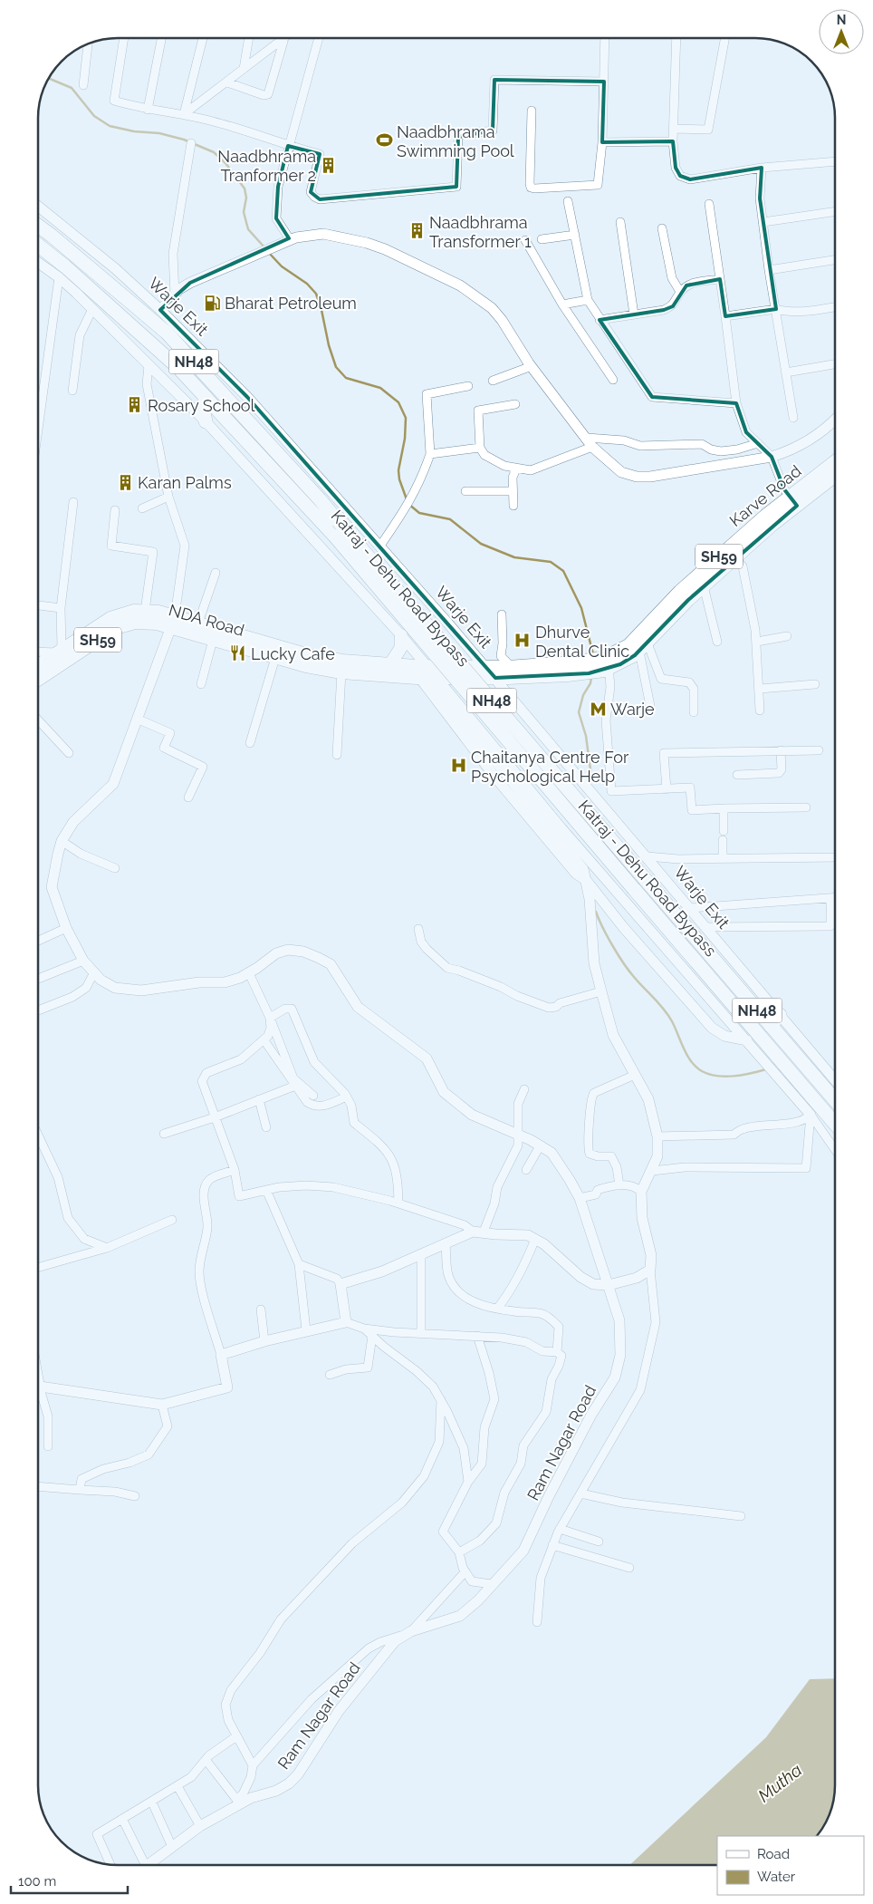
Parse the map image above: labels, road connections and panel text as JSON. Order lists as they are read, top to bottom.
{
  "streets": {
    "highway": ["NH48", "Katraj - Dehu Road Bypass"],
    "main road": ["Karve Road", "SH59", "NDA Road"],
    "street": ["Warje Exit", "Ram Nagar Road"]
  },
  "crossings": [
    ["Warje Exit", "SH59"],
    ["Warje Exit", "NDA Road"],
    ["Karve Road", "SH59"],
    ["SH59", "NDA Road"],
    ["SH59", "Ram Nagar Road"],
    ["NDA Road", "Ram Nagar Road"]
  ],
  "water": ["Mutha"],
  "places": {
    "sports": ["Naadbhrama Swimming Pool"],
    "building": [
      "Naadbhrama Tranformer 2",
      "Naadbhrama Transformer 1",
      "Rosary School",
      "Karan Palms"
    ],
    "fuel station": ["Bharat Petroleum"],
    "hospital": ["Dhurve Dental Clinic", "Chaitanya Centre For Psychological Help"],
    "restaurant": ["Lucky Cafe"],
    "metro station": ["Warje"]
  },
  "legend": ["Road", "Water"],
  "scale_bar": "100 m",
  "north": "top"
}
